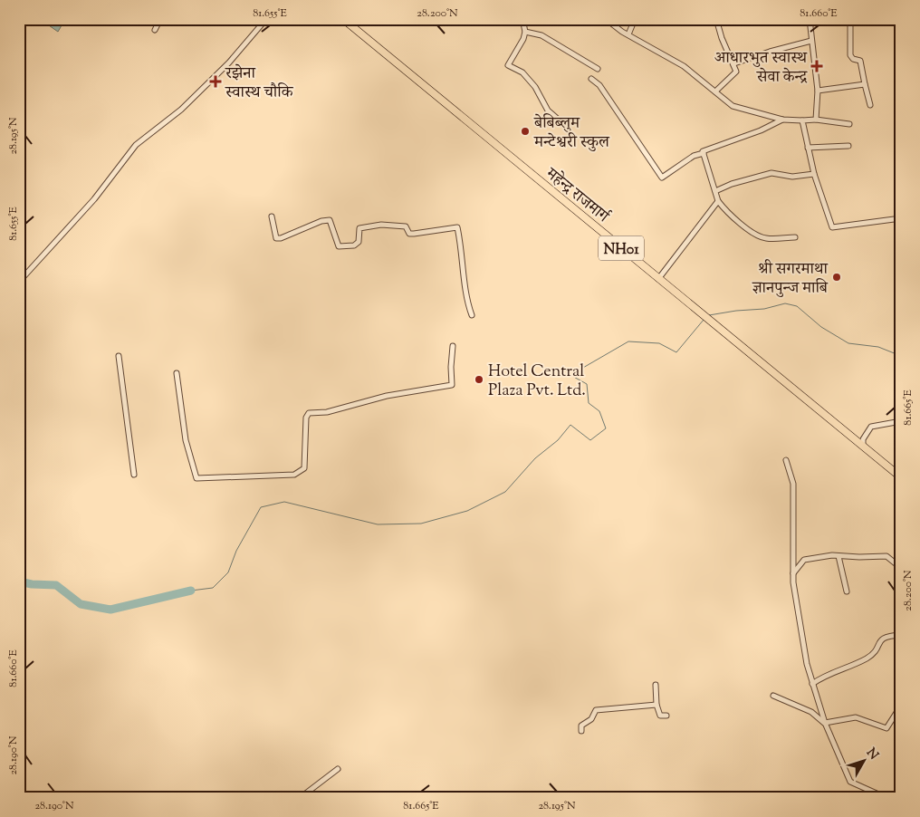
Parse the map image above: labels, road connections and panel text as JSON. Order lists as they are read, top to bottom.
{
  "streets": {
    "highway": ["महेन्द्र राजमार्ग", "NH01"]
  },
  "places": {
    "health": ["आधारभुत स्वास्थ सेवा केन्द्र", "रझेना स्वास्थ चौकि"],
    "other": ["बेबिब्लुम मन्टेश्वरी स्कुल", "श्री सगरमाथा ज्ञानपुन्ज माबि", "Hotel Central Plaza Pvt. Ltd."]
  },
  "north": "top right",
  "coordinates": [
    "81.655°E",
    "28.200°N",
    "81.660°E",
    "28.195°N",
    "81.665°E",
    "28.190°N"
  ]
}
